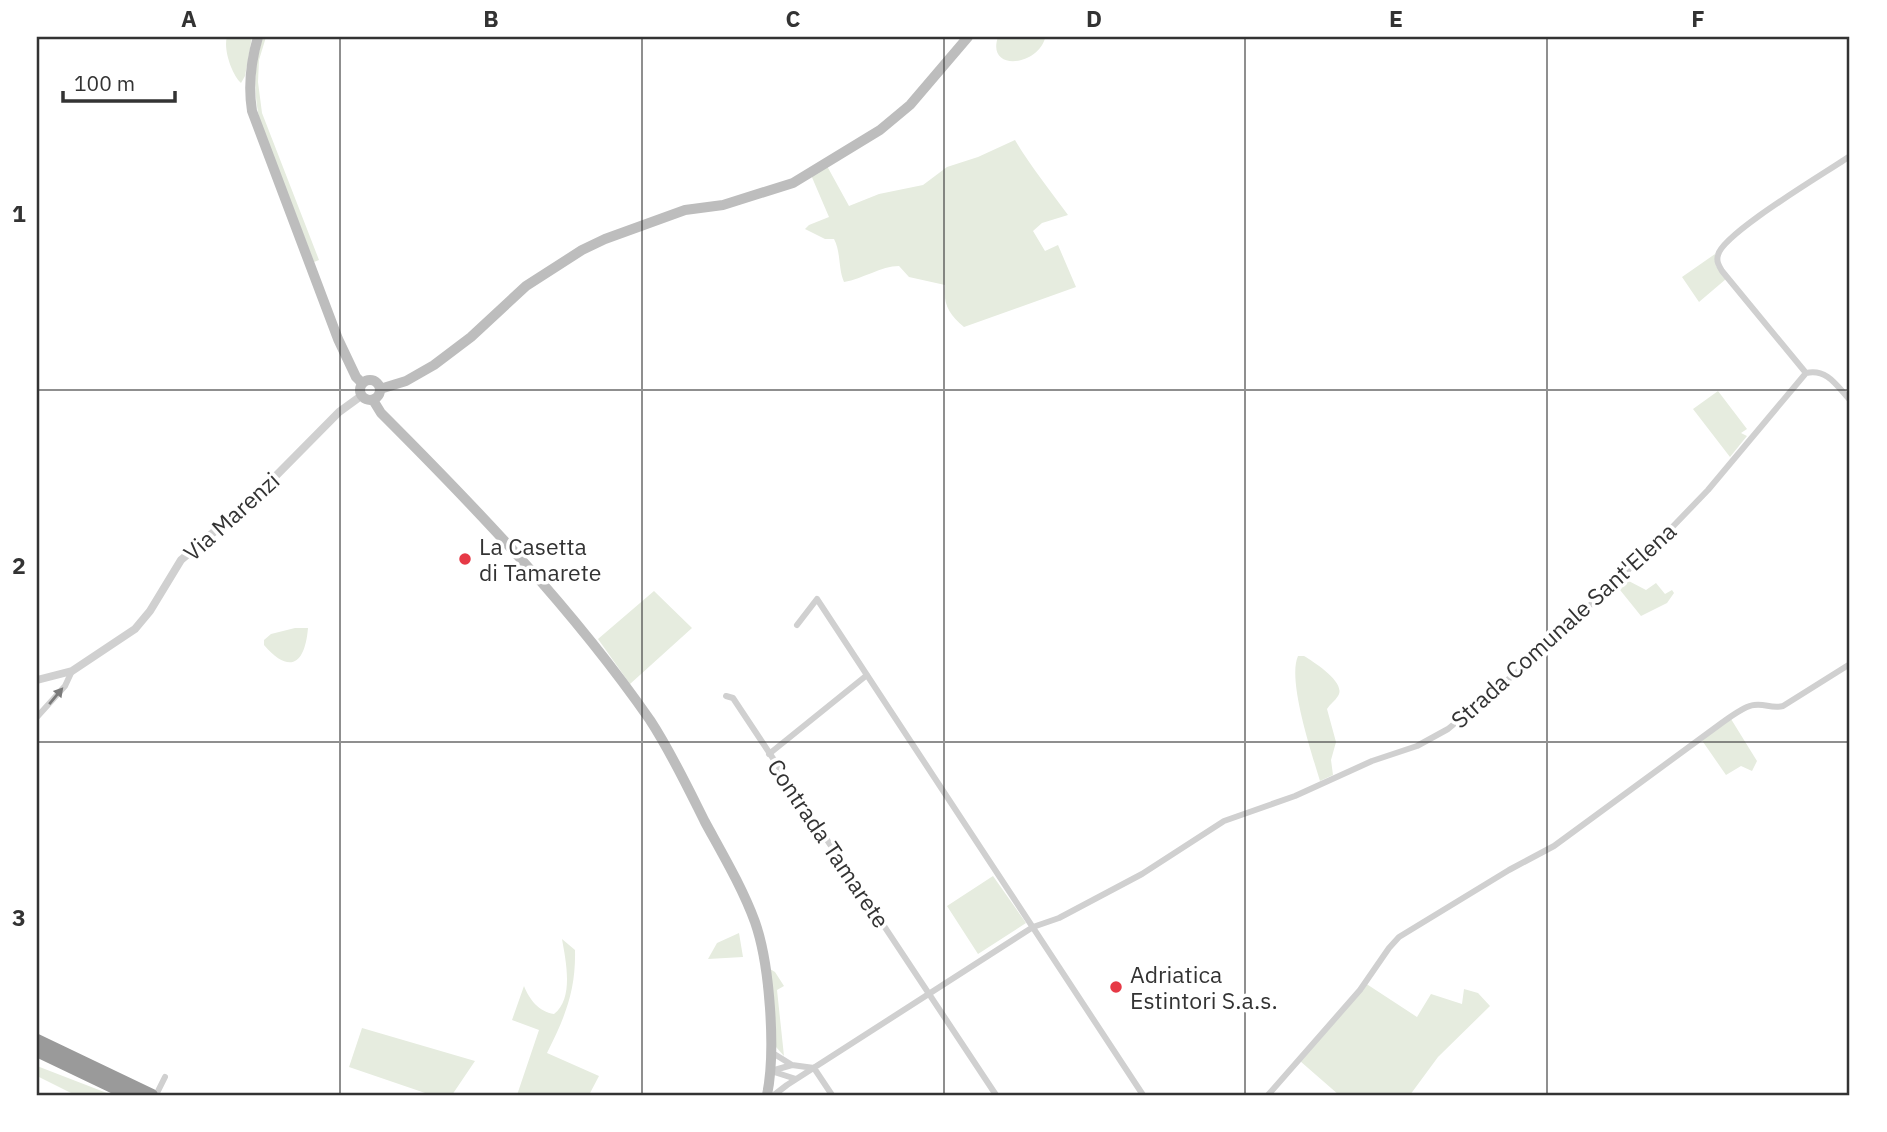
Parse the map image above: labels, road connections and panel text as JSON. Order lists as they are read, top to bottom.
{
  "streets": {
    "street": ["Via Marenzi", "Strada Comunale Sant'Elena", "Contrada Tamarete"]
  },
  "crossings": [
    ["Strada Comunale Sant'Elena", "Contrada Tamarete"]
  ],
  "places": ["La Casetta di Tamarete", "Adriatica Estintori S.a.s."],
  "scale_bar": "100 m",
  "grid": {
    "columns": [
      "A",
      "B",
      "C",
      "D",
      "E",
      "F"
    ],
    "rows": ["1", "2", "3"]
  }
}
